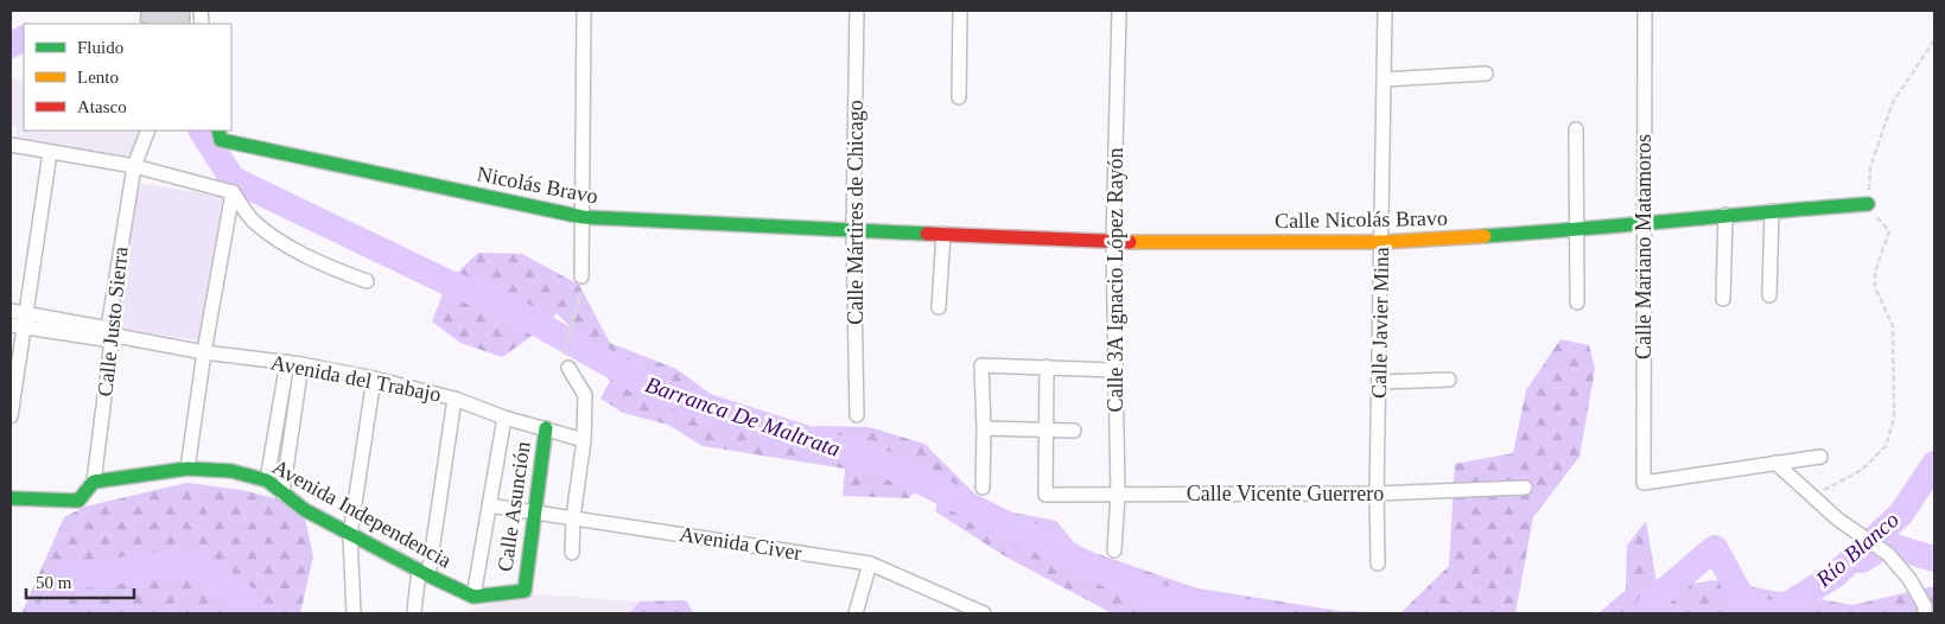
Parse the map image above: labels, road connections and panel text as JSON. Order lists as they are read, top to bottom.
{
  "streets": {
    "street": [
      "Nicolás Bravo",
      "Calle Mártires de Chicago",
      "Calle Nicolás Bravo",
      "Calle Mariano Matamoros",
      "Calle 3A Ignacio López Rayón",
      "Calle Justo Sierra",
      "Calle Javier Mina",
      "Avenida del Trabajo",
      "Calle Vicente Guerrero",
      "Calle Asunción",
      "Avenida Independencia",
      "Avenida Civer"
    ]
  },
  "crossings": [
    ["Nicolás Bravo", "Calle Mártires de Chicago"],
    ["Nicolás Bravo", "Calle Nicolás Bravo"],
    ["Calle Mártires de Chicago", "Calle Nicolás Bravo"],
    ["Calle Nicolás Bravo", "Calle Mariano Matamoros"],
    ["Calle Nicolás Bravo", "Calle 3A Ignacio López Rayón"],
    ["Calle Nicolás Bravo", "Calle Javier Mina"],
    ["Calle 3A Ignacio López Rayón", "Calle Vicente Guerrero"],
    ["Calle Justo Sierra", "Avenida del Trabajo"],
    ["Calle Justo Sierra", "Avenida Independencia"],
    ["Calle Javier Mina", "Calle Vicente Guerrero"],
    ["Avenida del Trabajo", "Calle Asunción"],
    ["Calle Asunción", "Avenida Independencia"],
    ["Calle Asunción", "Avenida Civer"]
  ],
  "water": ["Barranca De Maltrata", "Río Blanco"],
  "legend": ["Fluido", "Lento", "Atasco"],
  "scale_bar": "50 m"
}
